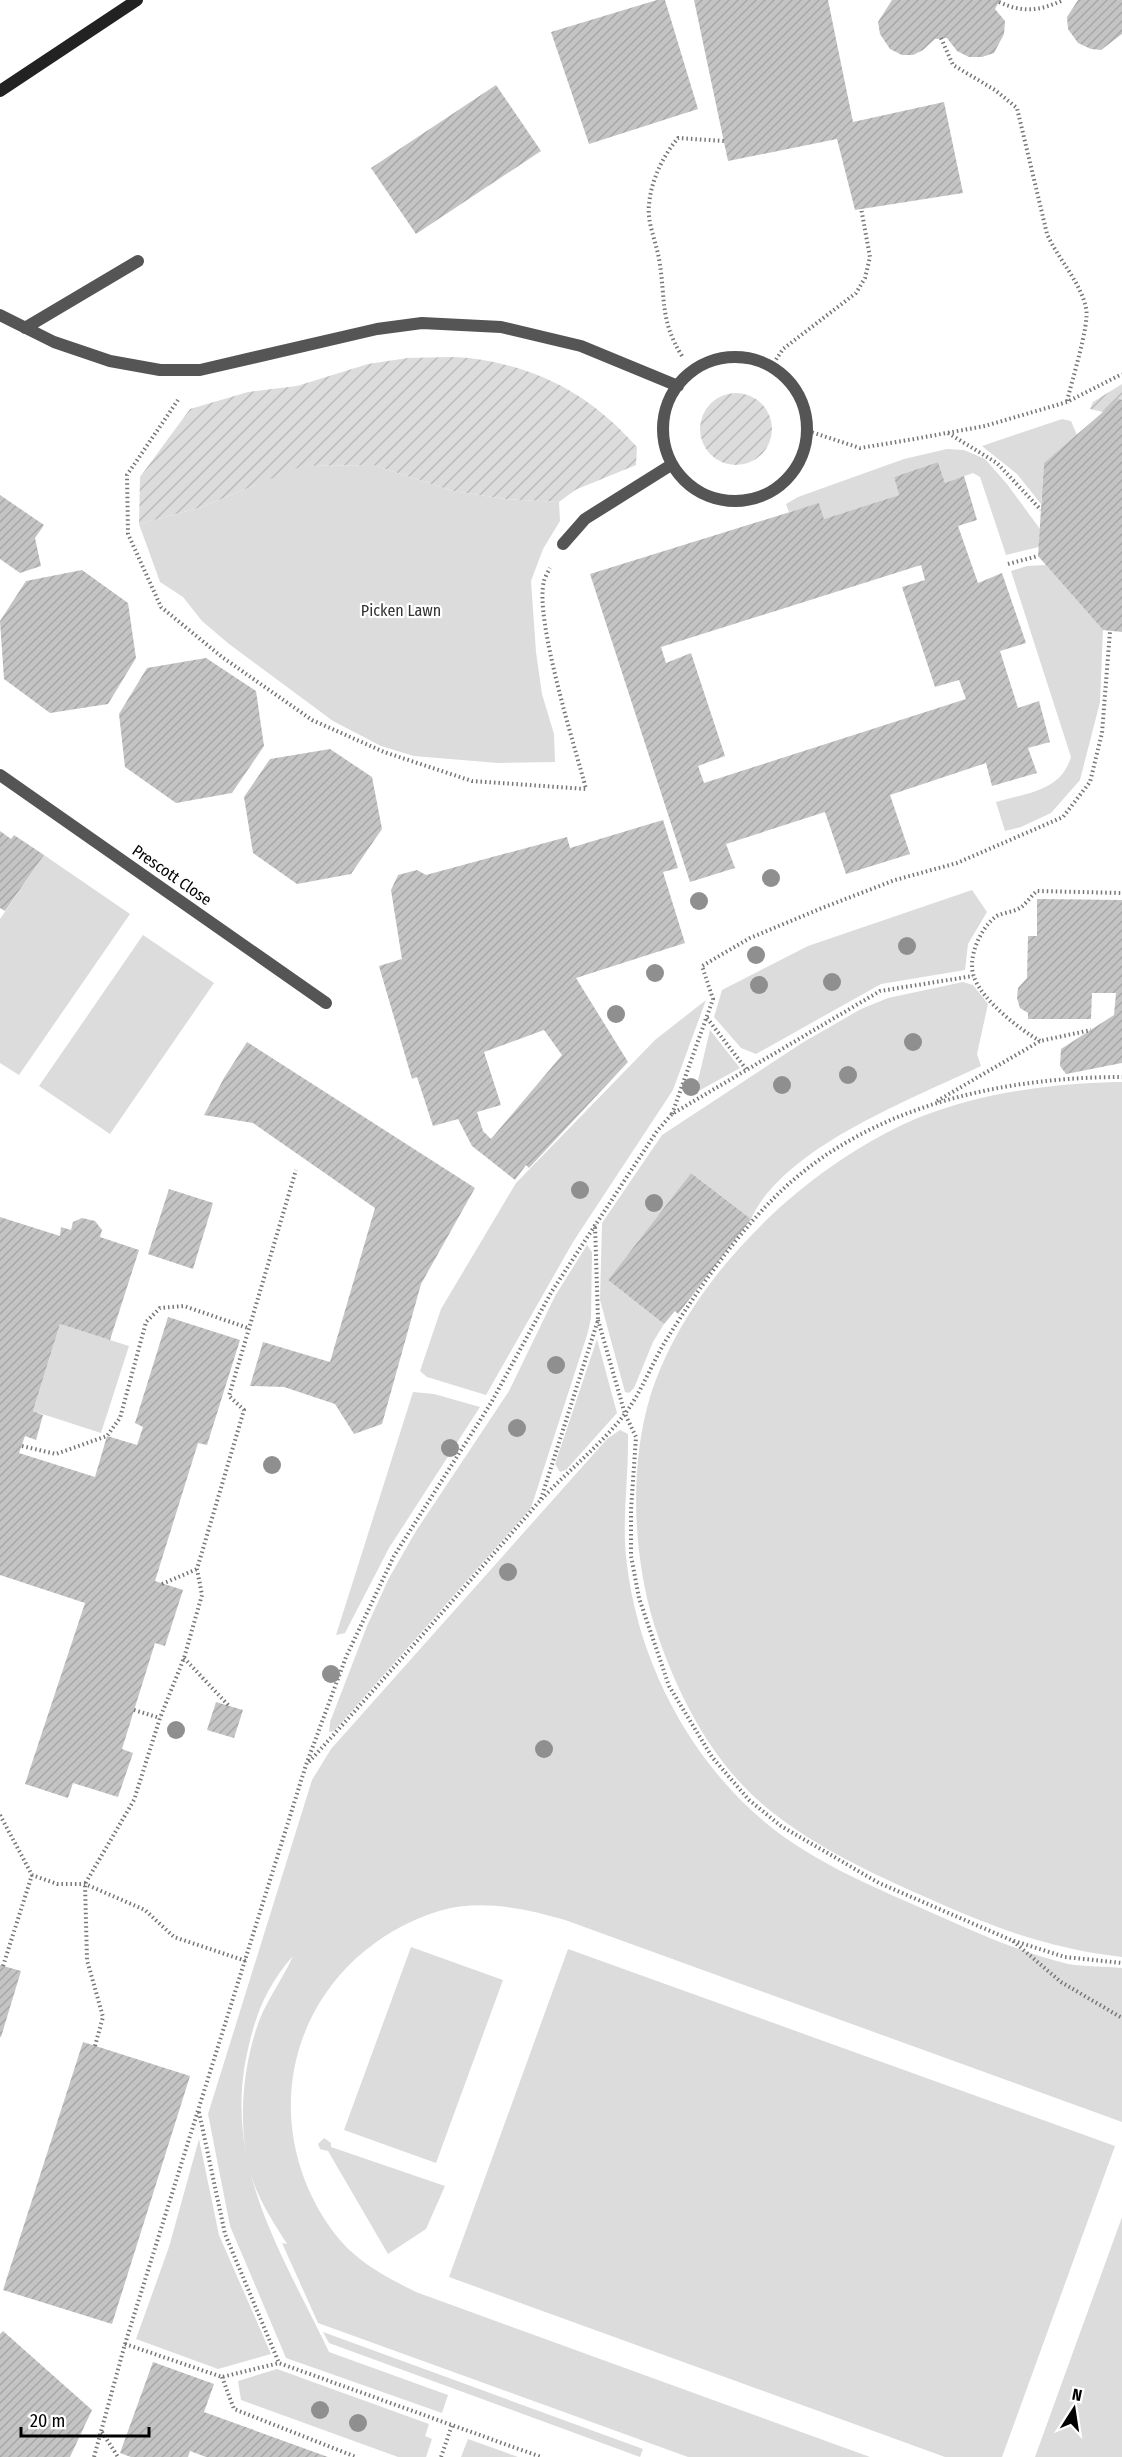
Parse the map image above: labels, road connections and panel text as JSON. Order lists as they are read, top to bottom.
{
  "streets": {
    "lane": ["Prescott Close"]
  },
  "parks": ["Picken Lawn"],
  "scale_bar": "20 m",
  "north": "top"
}
